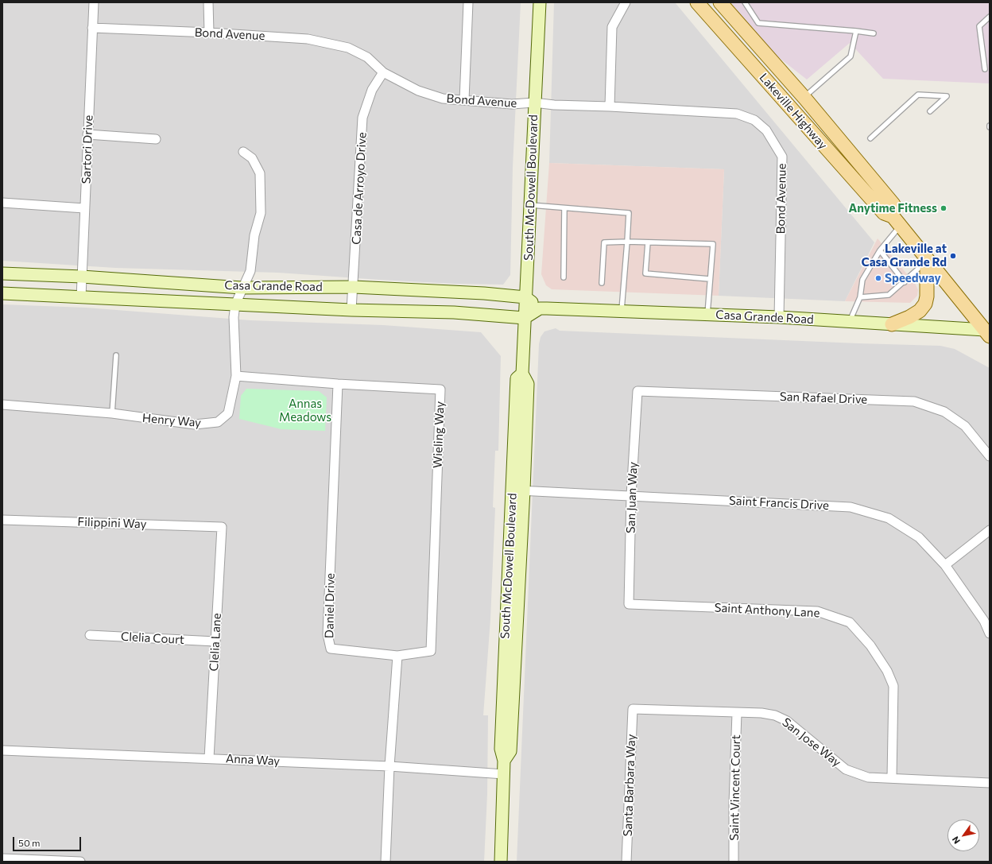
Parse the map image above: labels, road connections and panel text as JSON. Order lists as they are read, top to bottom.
{
  "streets": {
    "main road": ["Lakeville Highway", "South McDowell Boulevard", "Casa Grande Road"],
    "street": [
      "Bond Avenue",
      "Sartori Drive",
      "Casa de Arroyo Drive",
      "San Rafael Drive",
      "Henry Way",
      "Wieling Way",
      "San Juan Way",
      "Saint Francis Drive",
      "Filippini Way",
      "Daniel Drive",
      "Saint Anthony Lane",
      "Clelia Court",
      "Clelia Lane",
      "San Jose Way",
      "Anna Way",
      "Santa Barbara Way",
      "Saint Vincent Court"
    ]
  },
  "crossings": [
    ["Bond Avenue", "Sartori Drive"],
    ["Bond Avenue", "South McDowell Boulevard"],
    ["Bond Avenue", "Casa de Arroyo Drive"],
    ["Bond Avenue", "Casa Grande Road"],
    ["Lakeville Highway", "Casa Grande Road"],
    ["Sartori Drive", "Casa Grande Road"],
    ["South McDowell Boulevard", "Casa Grande Road"],
    ["South McDowell Boulevard", "Saint Francis Drive"],
    ["South McDowell Boulevard", "Anna Way"],
    ["Casa de Arroyo Drive", "Casa Grande Road"],
    ["Casa Grande Road", "Henry Way"],
    ["San Rafael Drive", "San Juan Way"],
    ["Henry Way", "Wieling Way"],
    ["Wieling Way", "Daniel Drive"],
    ["San Juan Way", "Saint Francis Drive"],
    ["San Juan Way", "Saint Anthony Lane"],
    ["Filippini Way", "Clelia Lane"],
    ["Saint Anthony Lane", "San Jose Way"],
    ["Clelia Court", "Clelia Lane"],
    ["Clelia Lane", "Anna Way"],
    ["San Jose Way", "Santa Barbara Way"],
    ["San Jose Way", "Saint Vincent Court"]
  ],
  "parks": ["Annas Meadows"],
  "places": ["Anytime Fitness", "Lakeville at Casa Grande Rd", "Speedway"],
  "scale_bar": "50 m",
  "north": "bottom left"
}
